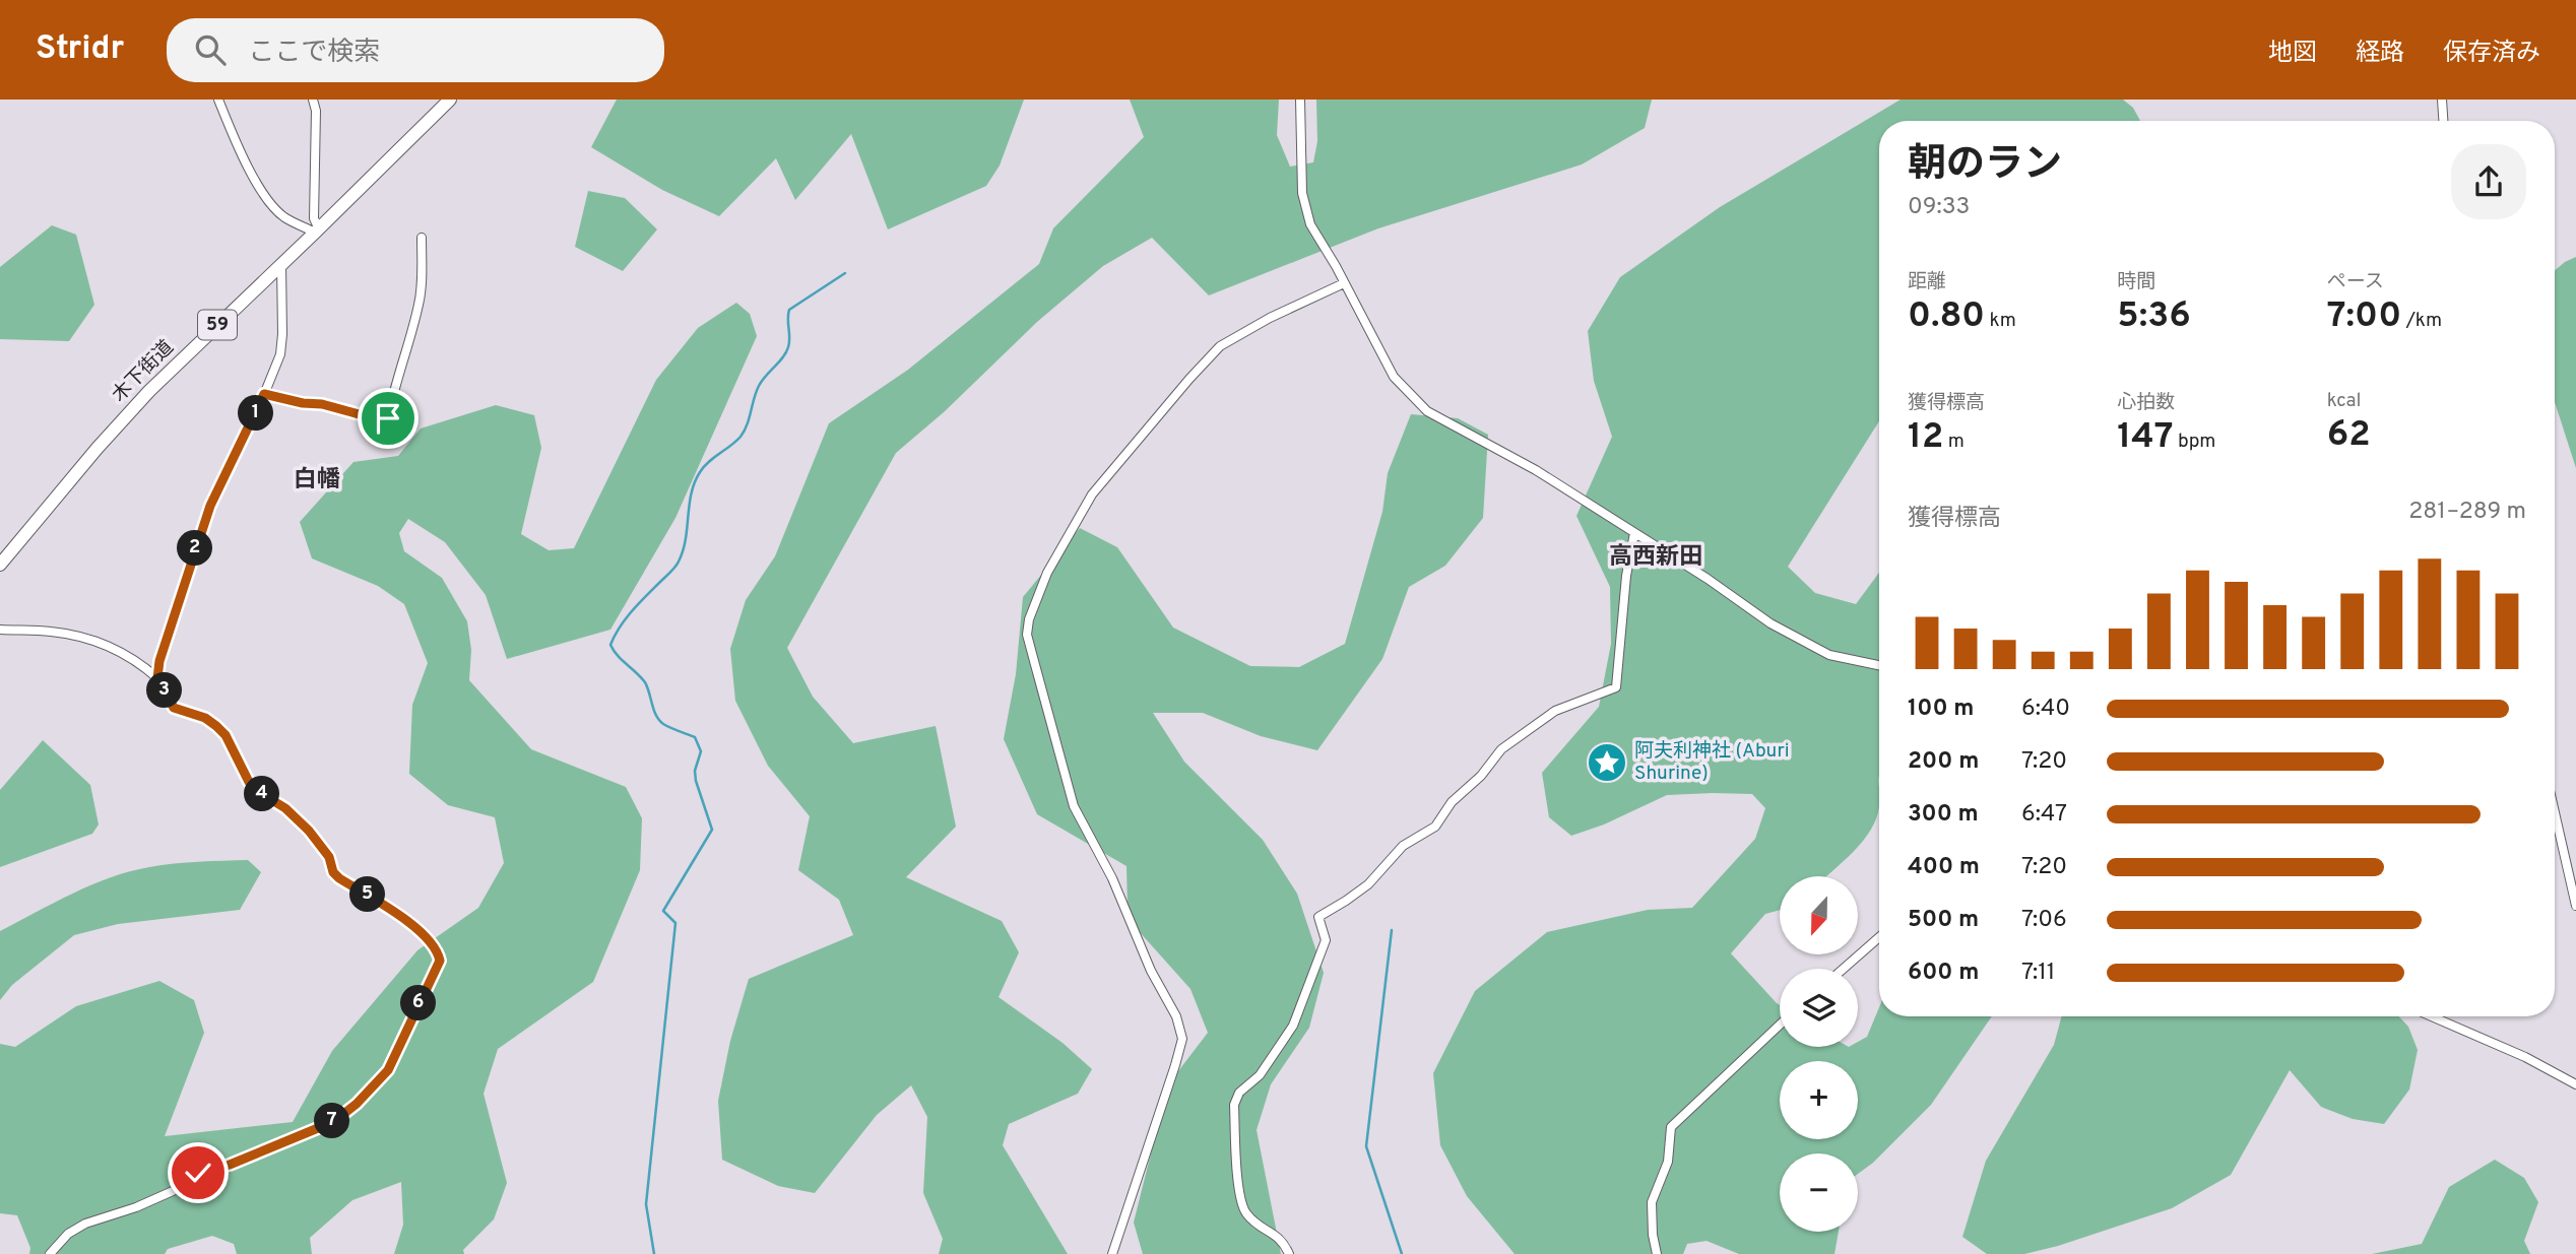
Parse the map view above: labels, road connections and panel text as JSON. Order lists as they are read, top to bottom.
{
  "streets": {
    "main road": ["59", "木下街道"]
  },
  "districts": ["白幡", "高西新田"],
  "places": {
    "place": ["阿夫利神社 (Aburi Shurine)"]
  },
  "north": "bottom",
  "page": {
    "header": "Stridr",
    "search": "ここで検索",
    "nav": ["地図", "経路", "保存済み"],
    "heading": ["朝のラン", "09:33"],
    "stats": [
      ["距離", "0.80 km"],
      ["時間", "5:36"],
      ["ペース", "7:00 /km"],
      ["獲得標高", "12 m"],
      ["心拍数", "147 bpm"],
      ["kcal", "62"]
    ],
    "pins": [
      "1",
      "2",
      "3",
      "4",
      "5",
      "6",
      "7"
    ],
    "chart": ["獲得標高", "281–289 m"],
    "list": [
      {
        "name": "100 m",
        "note": "6:40"
      },
      {
        "name": "200 m",
        "note": "7:20"
      },
      {
        "name": "300 m",
        "note": "6:47"
      },
      {
        "name": "400 m",
        "note": "7:20"
      },
      {
        "name": "500 m",
        "note": "7:06"
      },
      {
        "name": "600 m",
        "note": "7:11"
      }
    ],
    "map_buttons": ["+", "−"]
  }
}
